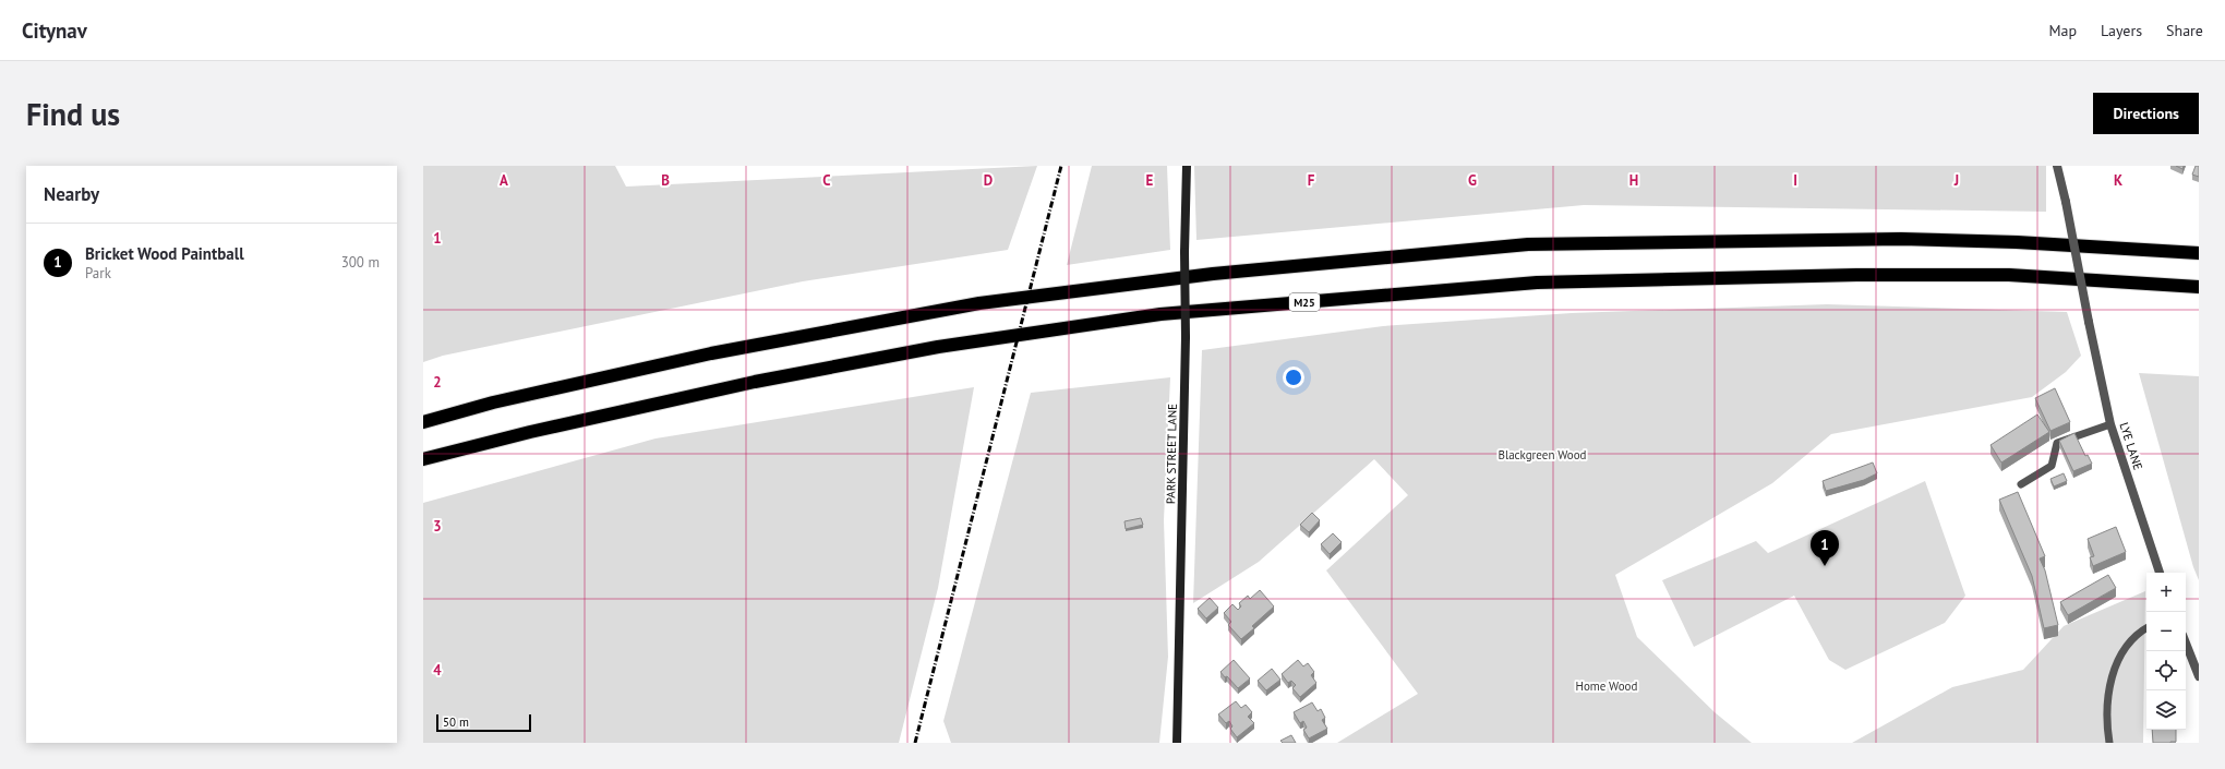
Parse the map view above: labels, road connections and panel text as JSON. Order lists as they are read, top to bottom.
{
  "streets": {
    "highway": ["M25"],
    "street": ["LYE LANE", "PARK STREET LANE"]
  },
  "parks": ["Blackgreen Wood", "Home Wood"],
  "scale_bar": "50 m",
  "page": {
    "header": "Citynav",
    "nav": ["Map", "Layers", "Share"],
    "buttons": "Directions",
    "title": "Find us",
    "heading": "Nearby",
    "list": [
      {
        "mark": "1",
        "name": "Bricket Wood Paintball",
        "note": "Park",
        "value": "300 m"
      }
    ],
    "pins": "1",
    "map_buttons": ["+", "−"],
    "scale": "50 m"
  },
  "grid": {
    "columns": [
      "A",
      "B",
      "C",
      "D",
      "E",
      "F",
      "G",
      "H",
      "I",
      "J",
      "K"
    ],
    "rows": [
      "1",
      "2",
      "3",
      "4"
    ]
  }
}
